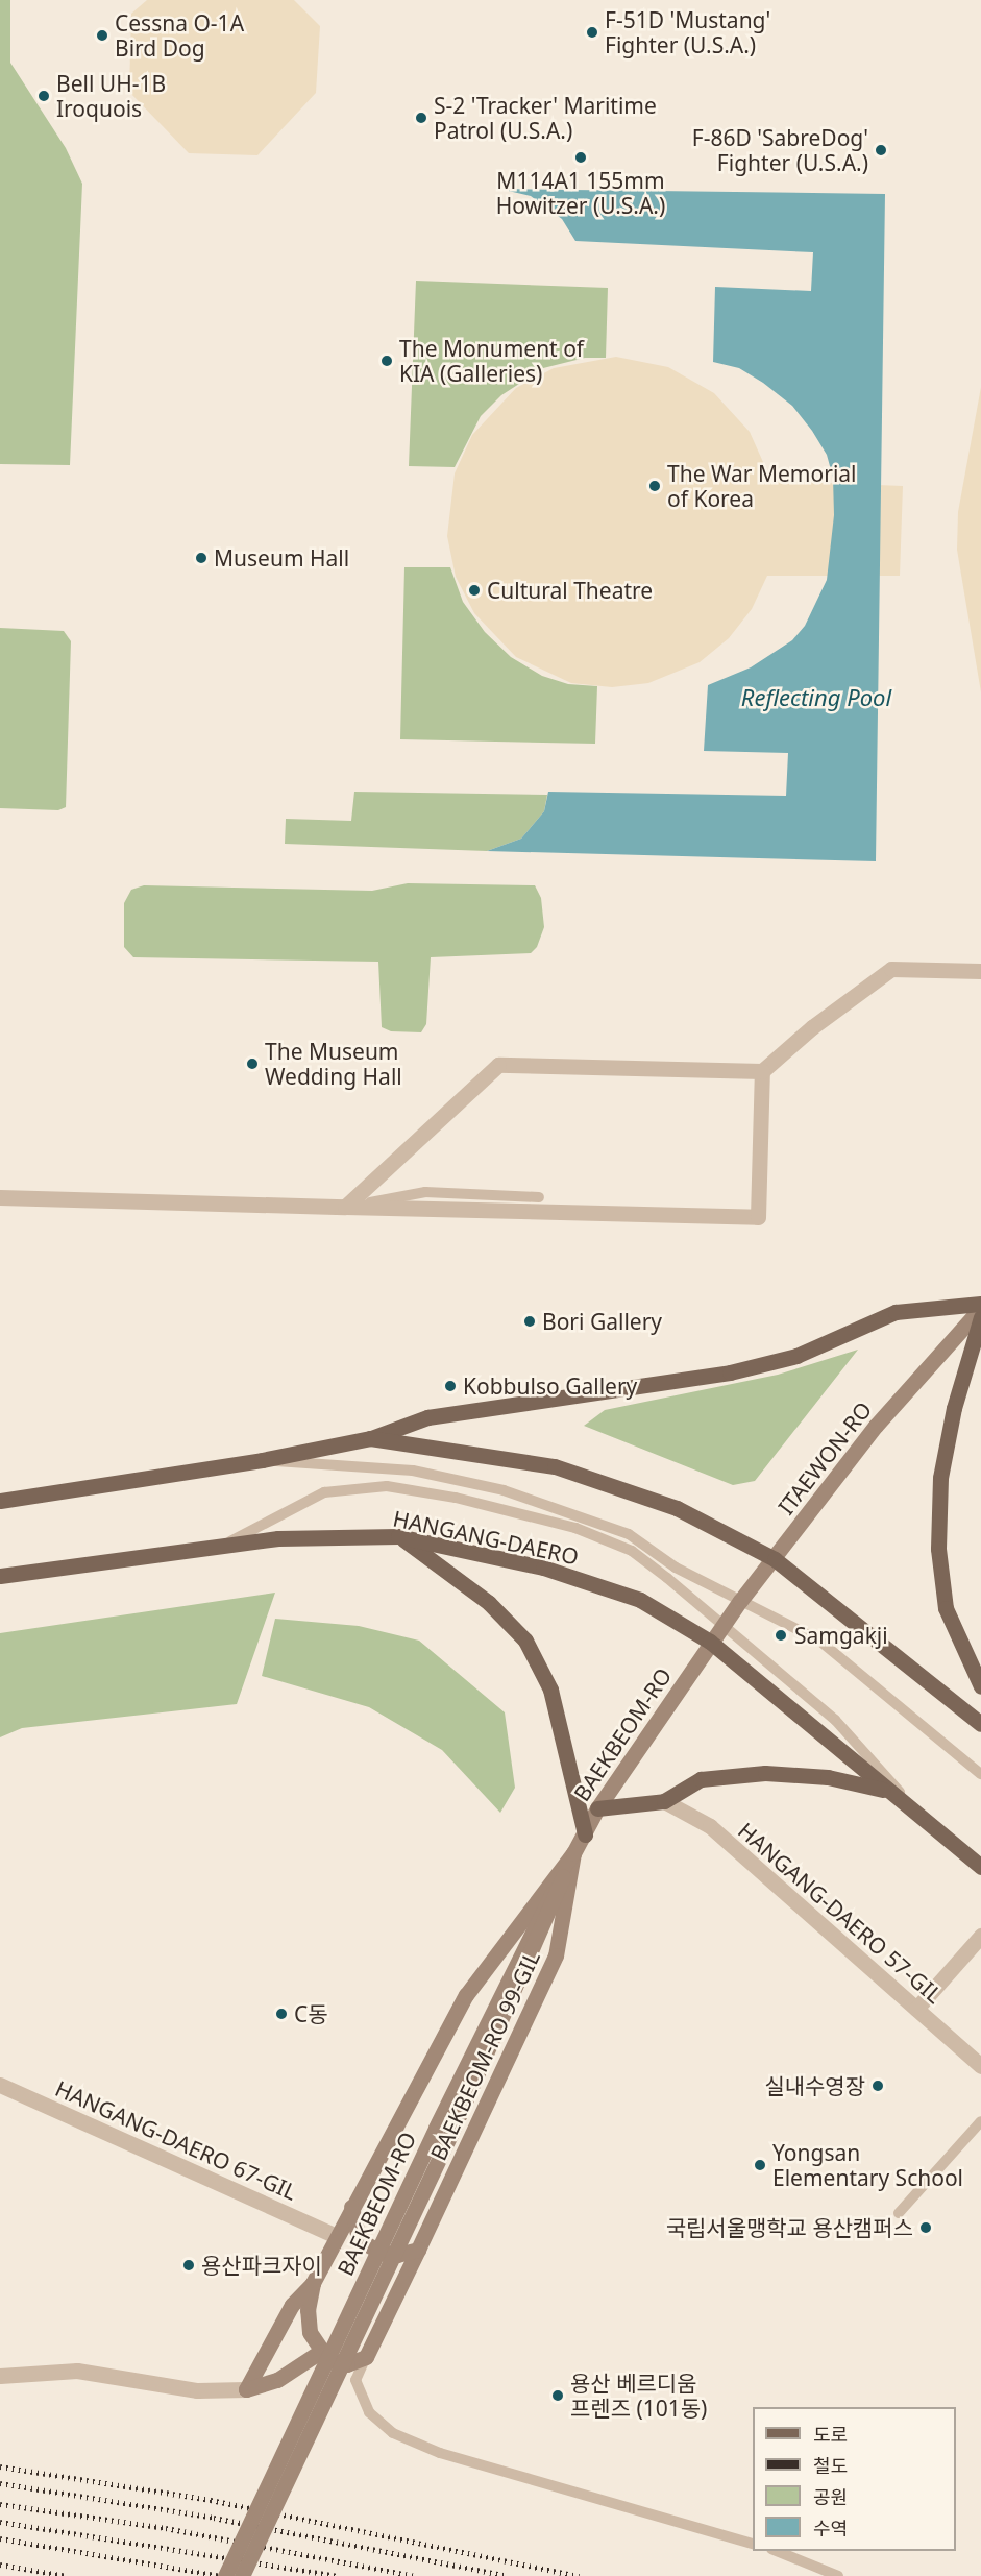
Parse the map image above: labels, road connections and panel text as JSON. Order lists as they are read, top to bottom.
{
  "streets": {
    "main road": [
      "ITAEWON-RO",
      "HANGANG-DAERO",
      "BAEKBEOM-RO",
      "BAEKBEOM-RO 99-GIL"
    ],
    "street": ["HANGANG-DAERO 57-GIL", "HANGANG-DAERO 67-GIL"]
  },
  "crossings": [
    ["ITAEWON-RO", "HANGANG-DAERO"],
    ["ITAEWON-RO", "BAEKBEOM-RO"],
    ["HANGANG-DAERO", "BAEKBEOM-RO"],
    ["BAEKBEOM-RO", "BAEKBEOM-RO 99-GIL"],
    ["BAEKBEOM-RO 99-GIL", "HANGANG-DAERO 67-GIL"]
  ],
  "water": ["Reflecting Pool"],
  "places": [
    "F-51D 'Mustang' Fighter (U.S.A.)",
    "Cessna O-1A Bird Dog",
    "Bell UH-1B Iroquois",
    "S-2 'Tracker' Maritime Patrol (U.S.A.)",
    "F-86D 'SabreDog' Fighter (U.S.A.)",
    "M114A1 155mm Howitzer (U.S.A.)",
    "The Monument of KIA (Galleries)",
    "The War Memorial of Korea",
    "Museum Hall",
    "Cultural Theatre",
    "The Museum Wedding Hall",
    "Bori Gallery",
    "Kobbulso Gallery",
    "Samgakji",
    "C동",
    "실내수영장",
    "Yongsan Elementary School",
    "국립서울맹학교 용산캠퍼스",
    "용산파크자이",
    "용산 베르디움 프렌즈 (101동)"
  ],
  "legend": [
    "도로",
    "철도",
    "공원",
    "수역"
  ]
}
